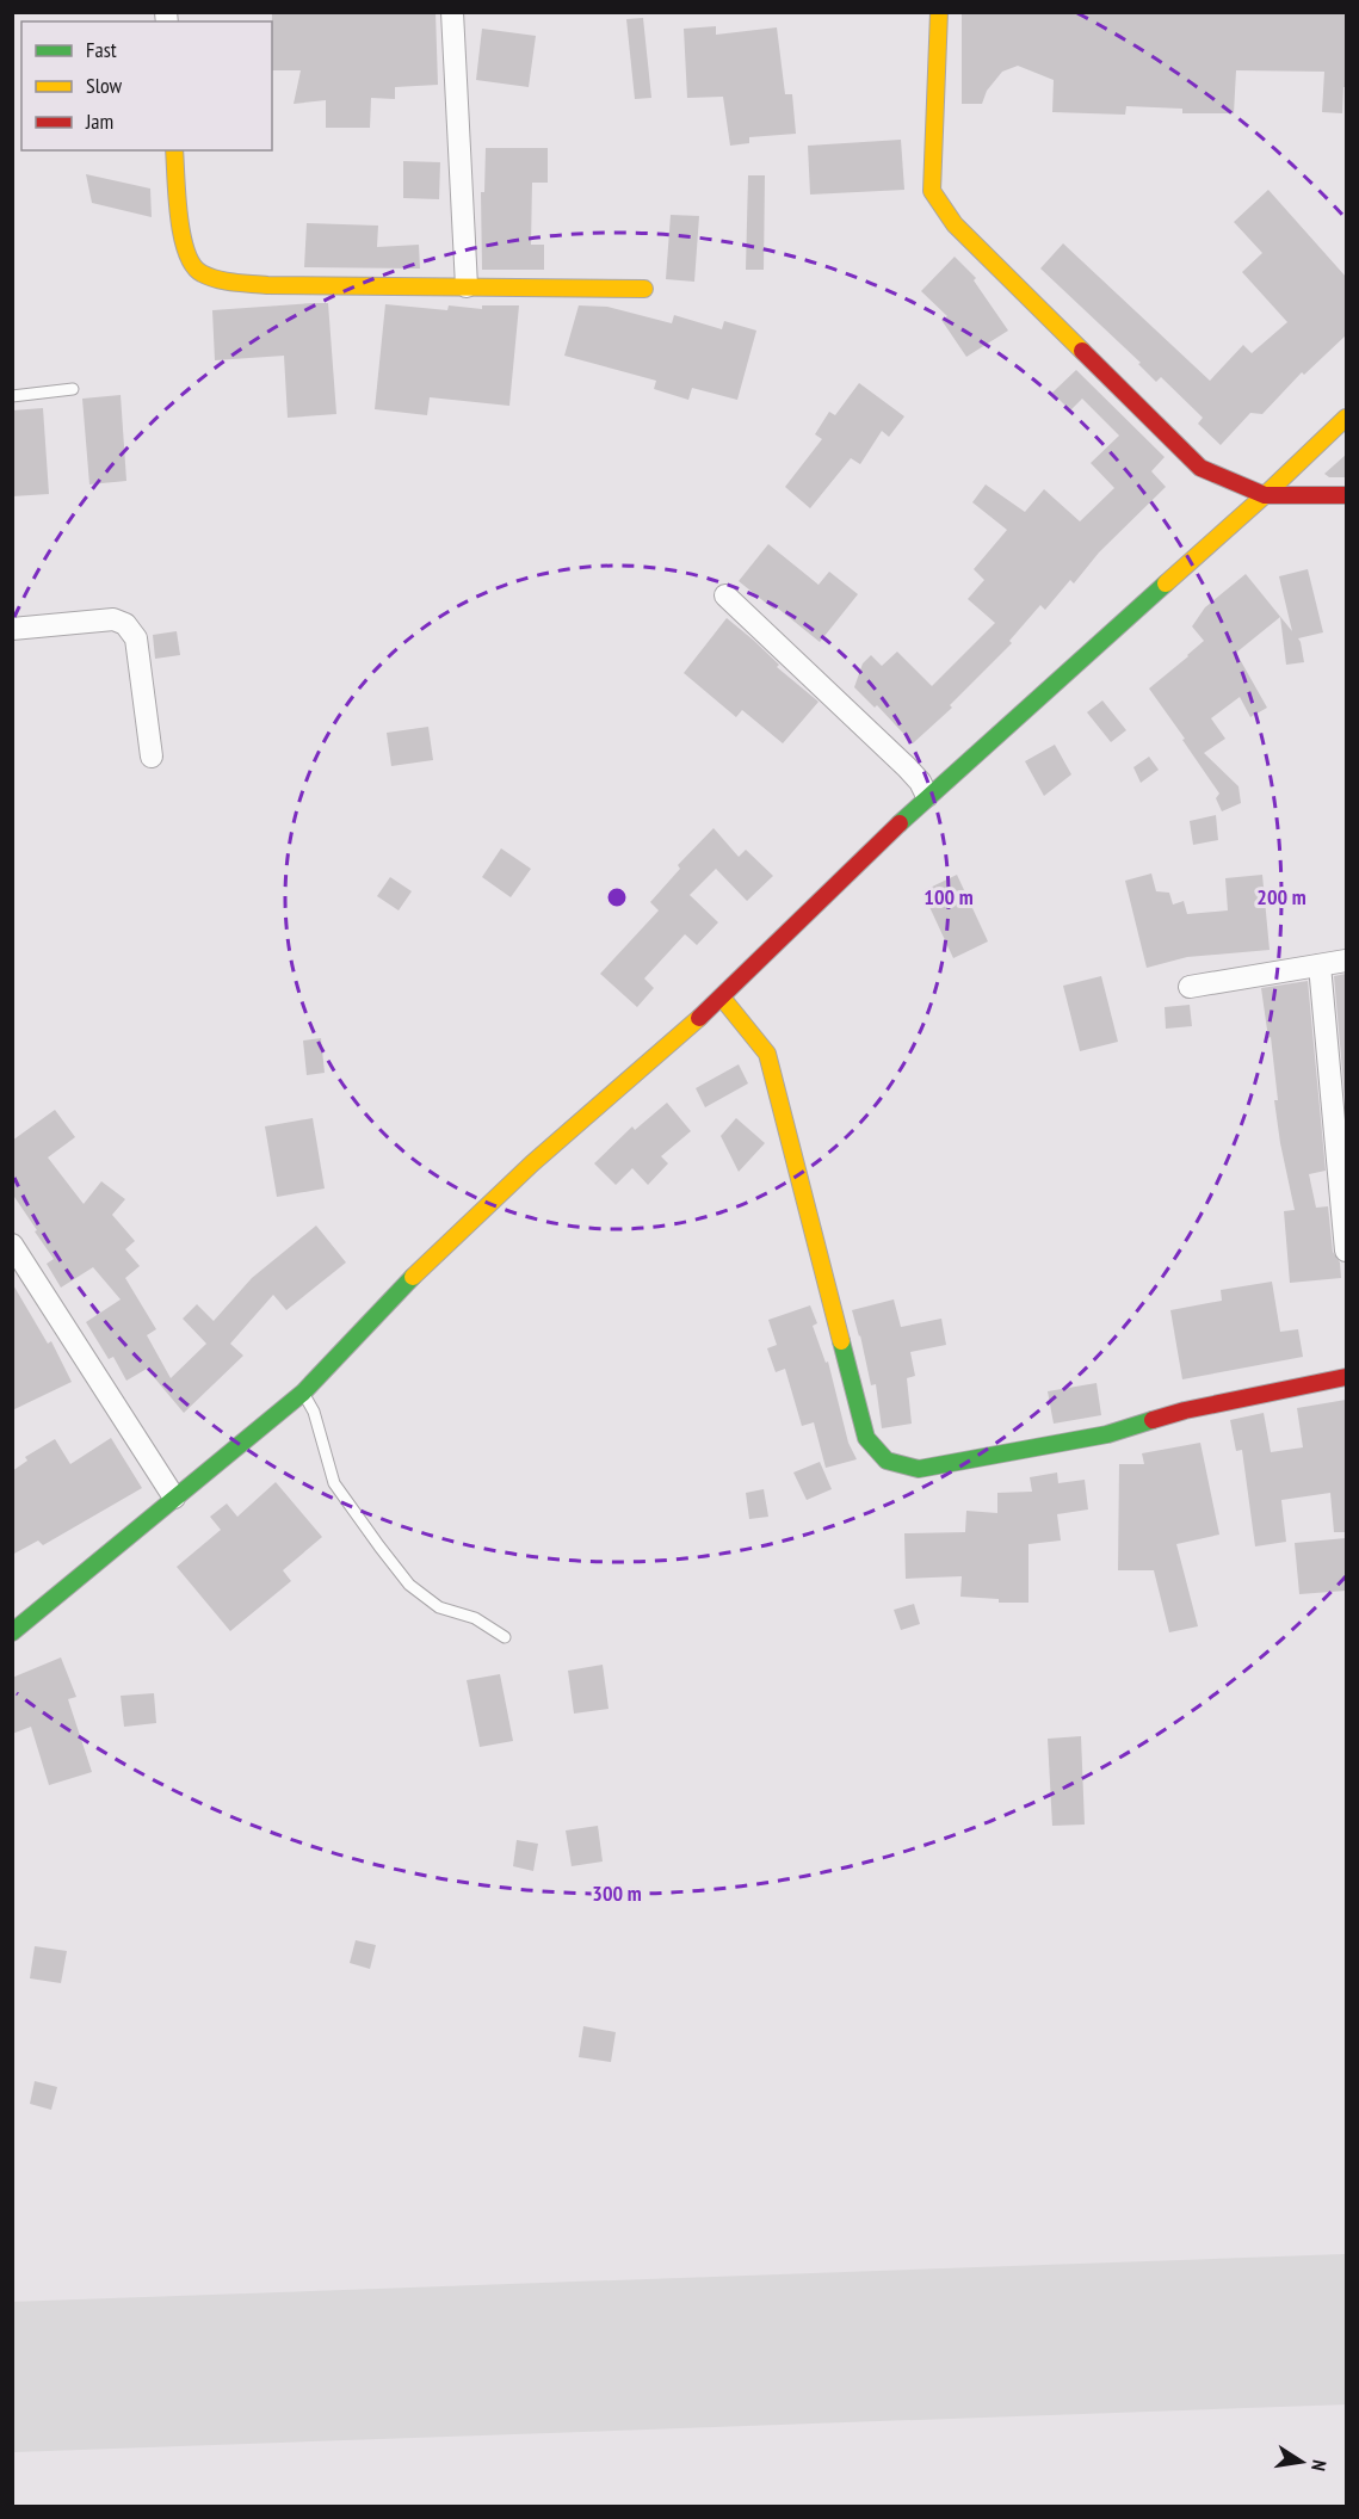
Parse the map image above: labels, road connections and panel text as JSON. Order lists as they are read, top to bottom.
{
  "legend": ["Fast", "Slow", "Jam"],
  "north": "right",
  "rings": ["100 m", "200 m", "300 m"]
}
